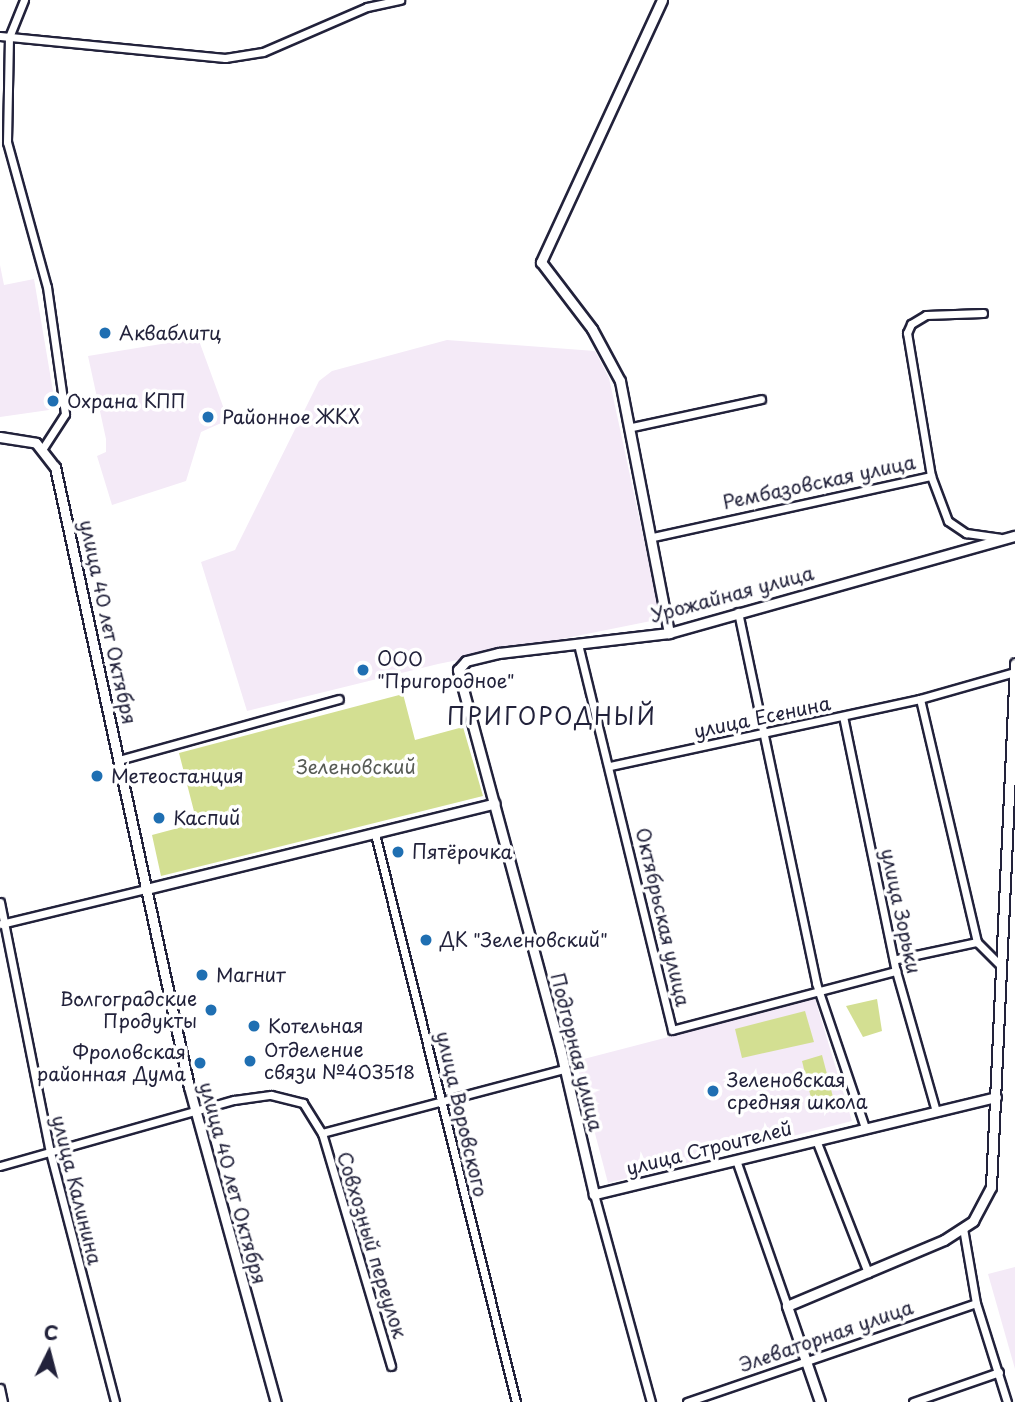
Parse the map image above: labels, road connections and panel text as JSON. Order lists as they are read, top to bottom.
{
  "streets": {
    "street": [
      "Рембазовская улица",
      "Урожайная улица",
      "улица 40 лет Октября",
      "улица Есенина",
      "улица Зорьки",
      "Октябрьская улица",
      "Подгорная улица",
      "улица Воровского",
      "улица Строителей",
      "улица Калинина",
      "Совхозный переулок",
      "Элеваторная улица"
    ]
  },
  "crossings": [
    ["Рембазовская улица", "Урожайная улица"],
    ["Урожайная улица", "Октябрьская улица"],
    ["Урожайная улица", "Подгорная улица"],
    ["улица 40 лет Октября", "Совхозный переулок"],
    ["улица Есенина", "улица Зорьки"],
    ["улица Есенина", "Октябрьская улица"],
    ["улица Зорьки", "улица Строителей"],
    ["Подгорная улица", "улица Строителей"],
    ["Подгорная улица", "Совхозный переулок"],
    ["улица Воровского", "Совхозный переулок"],
    ["улица Калинина", "Совхозный переулок"]
  ],
  "districts": ["ПРИГОРОДНЫЙ"],
  "parks": ["Зеленовский"],
  "places": [
    "Акваблитц",
    "Охрана КПП",
    "Районное ЖКХ",
    "ООО \"Пригородное\"",
    "Метеостанция",
    "Каспий",
    "Пятёрочка",
    "ДК \"Зеленовский\"",
    "Магнит",
    "Волгоградские Продукты",
    "Котельная",
    "Отделение связи №403518",
    "Фроловская районная Дума",
    "Зеленовская средняя школа"
  ],
  "north": "top"
}
